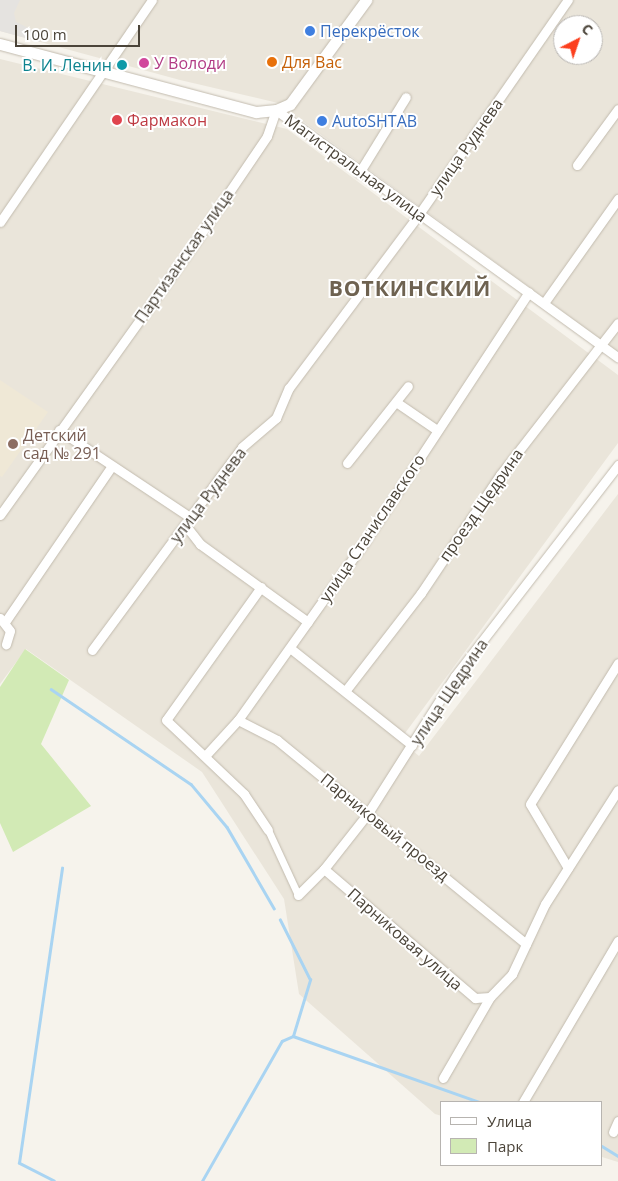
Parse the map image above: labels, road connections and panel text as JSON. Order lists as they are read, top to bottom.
{
  "streets": {
    "street": [
      "улица Руднева",
      "Магистральная улица",
      "Партизанская улица",
      "проезд Щедрина",
      "улица Станиславского",
      "улица Щедрина",
      "Парниковый проезд",
      "Парниковая улица"
    ]
  },
  "crossings": [
    ["улица Руднева", "Магистральная улица"],
    ["Магистральная улица", "Партизанская улица"],
    ["Магистральная улица", "проезд Щедрина"],
    ["Магистральная улица", "улица Станиславского"],
    ["улица Станиславского", "Парниковый проезд"],
    ["улица Щедрина", "Парниковый проезд"],
    ["улица Щедрина", "Парниковая улица"]
  ],
  "districts": ["ВОТКИНСКИЙ"],
  "places": [
    "Перекрёсток",
    "Для Вас",
    "У Володи",
    "В. И. Ленин",
    "Фармакон",
    "AutoSHTAB",
    "Детский сад № 291"
  ],
  "legend": ["Улица", "Парк"],
  "scale_bar": "100 m",
  "north": "top right"
}
